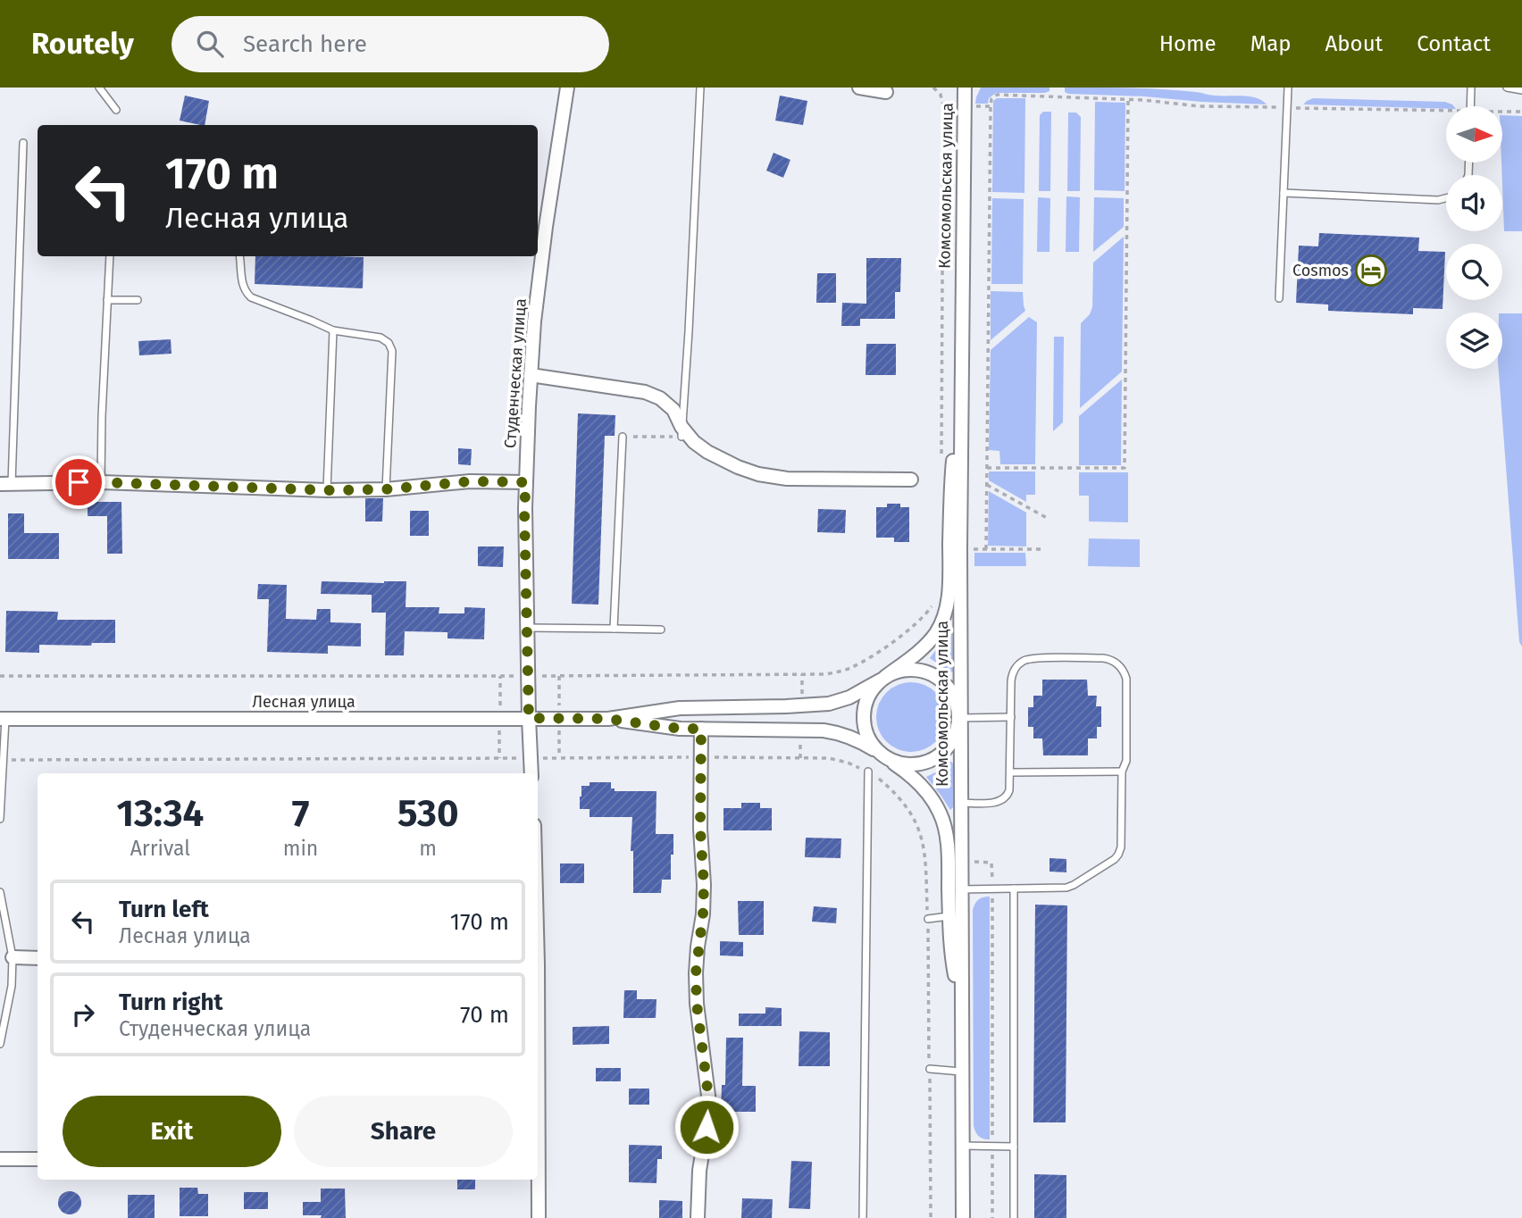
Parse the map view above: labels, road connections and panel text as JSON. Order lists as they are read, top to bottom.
{
  "streets": {
    "street": ["Комсомольская улица", "Студенческая улица", "Лесная улица"]
  },
  "crossings": [
    ["Комсомольская улица", "Лесная улица"],
    ["Студенческая улица", "Лесная улица"]
  ],
  "places": {
    "hotel": ["Cosmos"]
  },
  "north": "right",
  "page": {
    "header": "Routely",
    "search": "Search here",
    "nav": [
      "Home",
      "Map",
      "About",
      "Contact"
    ],
    "turn": ["170 m", "Лесная улица"],
    "eta": [
      "13:34",
      "Arrival",
      "7",
      "min",
      "530",
      "m"
    ],
    "list": [
      {
        "name": "Turn left",
        "note": "Лесная улица",
        "value": "170 m"
      },
      {
        "name": "Turn right",
        "note": "Студенческая улица",
        "value": "70 m"
      }
    ],
    "buttons": ["Exit", "Share"]
  }
}
